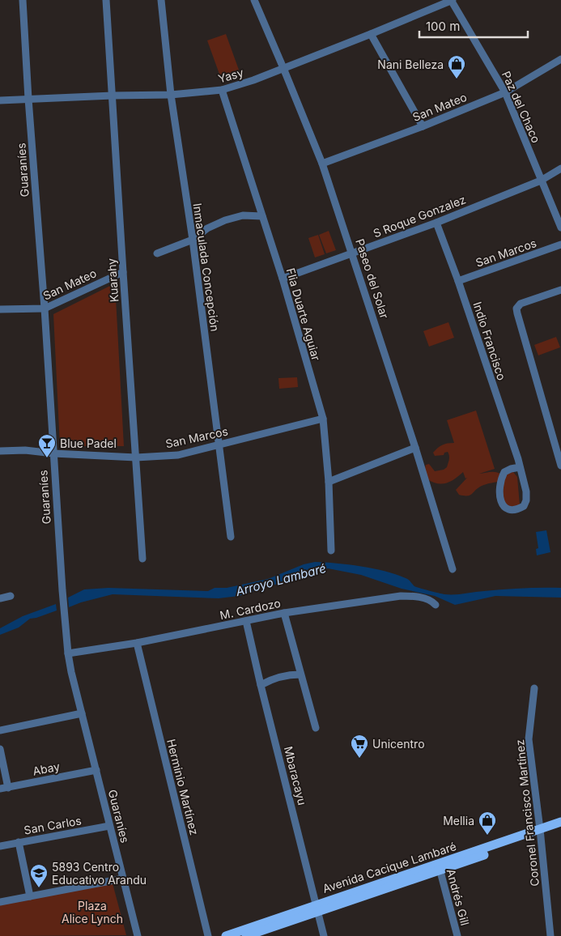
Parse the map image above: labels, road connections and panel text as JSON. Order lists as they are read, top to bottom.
{
  "streets": {
    "main road": ["Avenida Cacique Lambaré"],
    "street": [
      "Yasy",
      "San Mateo",
      "Paz del Chaco",
      "Guaraníes",
      "S Roque Gonzalez",
      "San Marcos",
      "Inmaculada Concepción",
      "Paseo del Solar",
      "Kuarahy",
      "Flia Duarte Aguiar",
      "Indio Francisco",
      "M. Cardozo",
      "Abay",
      "Mbaracayu",
      "Herminio Martínez",
      "Coronel Francisco Martínez",
      "San Carlos",
      "Andrés Gill"
    ]
  },
  "crossings": [
    ["Yasy", "Paz del Chaco"],
    ["Yasy", "Guaraníes"],
    ["Yasy", "Inmaculada Concepción"],
    ["Yasy", "Paseo del Solar"],
    ["Yasy", "Kuarahy"],
    ["Yasy", "Flia Duarte Aguiar"],
    ["San Mateo", "Paz del Chaco"],
    ["San Mateo", "Guaraníes"],
    ["San Mateo", "Paseo del Solar"],
    ["San Mateo", "Kuarahy"],
    ["Paz del Chaco", "S Roque Gonzalez"],
    ["Guaraníes", "San Marcos"],
    ["Guaraníes", "M. Cardozo"],
    ["Guaraníes", "Abay"],
    ["Guaraníes", "San Carlos"],
    ["S Roque Gonzalez", "Paseo del Solar"],
    ["S Roque Gonzalez", "Flia Duarte Aguiar"],
    ["S Roque Gonzalez", "Indio Francisco"],
    ["San Marcos", "Inmaculada Concepción"],
    ["San Marcos", "Kuarahy"],
    ["San Marcos", "Flia Duarte Aguiar"],
    ["San Marcos", "Indio Francisco"],
    ["M. Cardozo", "Mbaracayu"],
    ["M. Cardozo", "Herminio Martínez"],
    ["Mbaracayu", "Avenida Cacique Lambaré"],
    ["Coronel Francisco Martínez", "Avenida Cacique Lambaré"],
    ["Avenida Cacique Lambaré", "Andrés Gill"]
  ],
  "water": ["Arroyo Lambaré"],
  "parks": ["Plaza Alice Lynch"],
  "places": {
    "shop": ["Nani Belleza", "Mellia"],
    "bar": ["Blue Padel"],
    "supermarket": ["Unicentro"],
    "school or university": ["5893 Centro Educativo Arandu"]
  },
  "scale_bar": "100 m"
}
